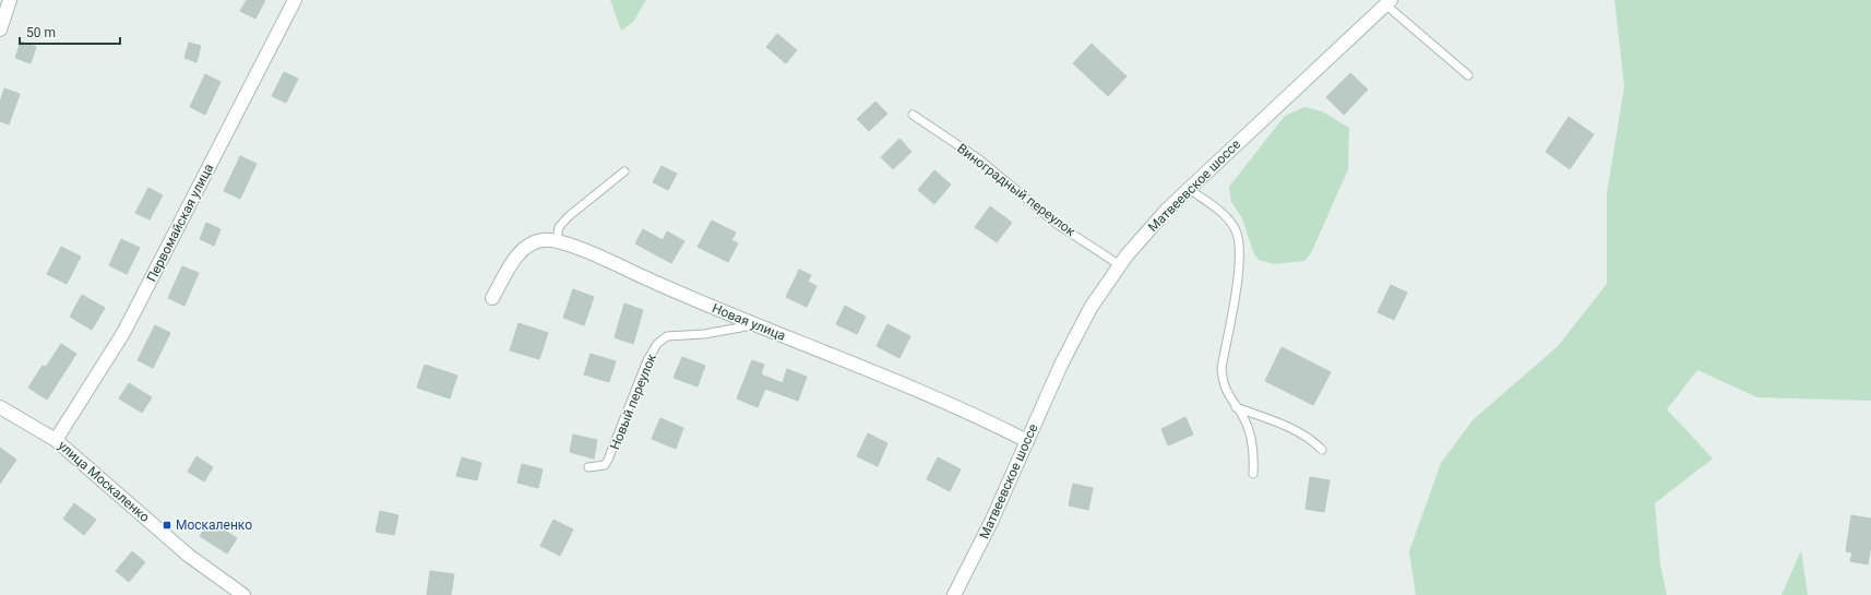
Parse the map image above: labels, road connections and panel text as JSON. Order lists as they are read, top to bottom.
{
  "streets": {
    "street": [
      "Матвеевское шоссе",
      "Первомайская улица",
      "Новая улица",
      "улица Москаленко"
    ],
    "lane": ["Виноградный переулок", "Новый переулок"]
  },
  "crossings": [
    ["Матвеевское шоссе", "Виноградный переулок"],
    ["Матвеевское шоссе", "Новая улица"],
    ["Первомайская улица", "улица Москаленко"],
    ["Новая улица", "Новый переулок"]
  ],
  "places": {
    "transit": ["Москаленко"]
  },
  "scale_bar": "50 m"
}
